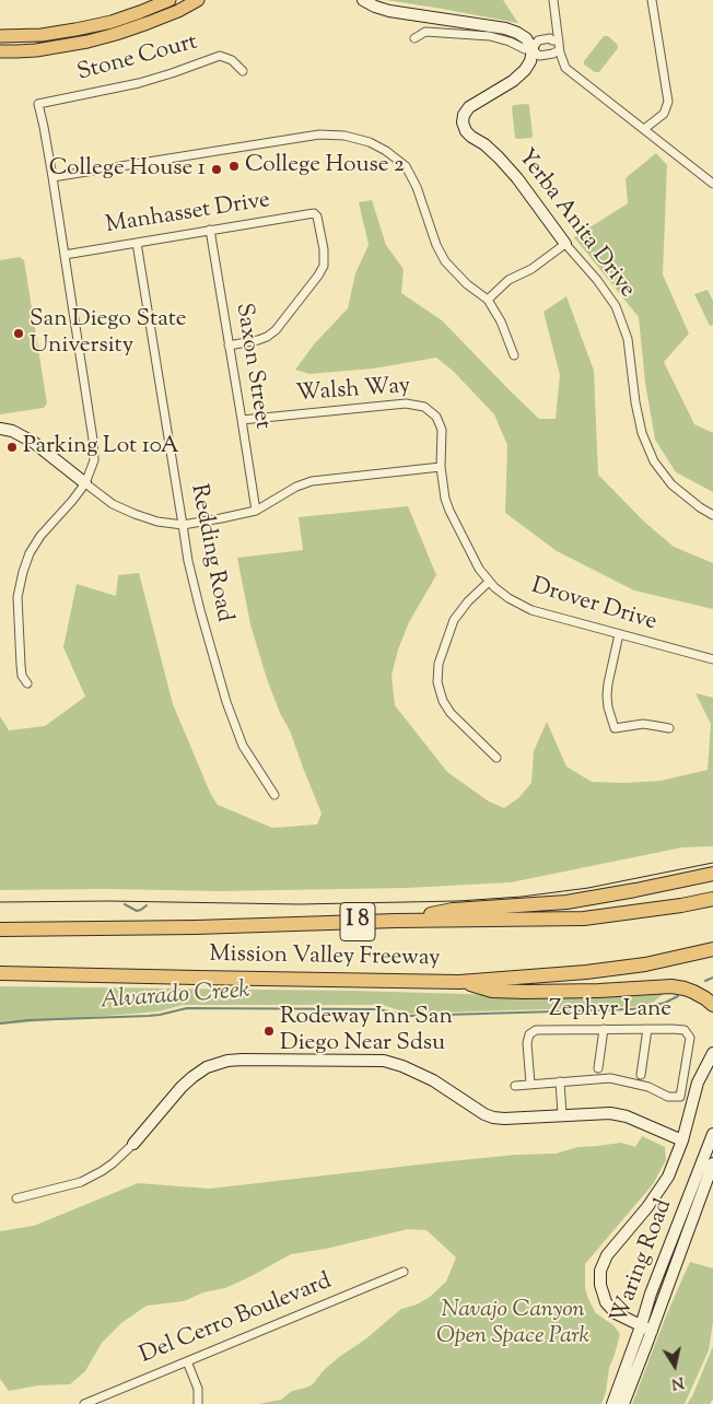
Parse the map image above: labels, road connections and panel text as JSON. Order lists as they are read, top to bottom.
{
  "streets": {
    "highway": ["I 8", "Mission Valley Freeway"],
    "street": [
      "Stone Court",
      "Manhasset Drive",
      "Yerba Anita Drive",
      "Saxon Street",
      "Walsh Way",
      "Redding Road",
      "Drover Drive",
      "Zephyr Lane",
      "Waring Road",
      "Del Cerro Boulevard"
    ]
  },
  "crossings": [
    ["Manhasset Drive", "Saxon Street"],
    ["Manhasset Drive", "Redding Road"],
    ["Saxon Street", "Walsh Way"],
    ["Walsh Way", "Drover Drive"]
  ],
  "water": ["Alvarado Creek"],
  "parks": ["Navajo Canyon Open Space Park"],
  "places": [
    "College House 2",
    "College House 1",
    "San Diego State University",
    "Parking Lot 10A",
    "Rodeway Inn San Diego Near Sdsu"
  ],
  "north": "bottom"
}
